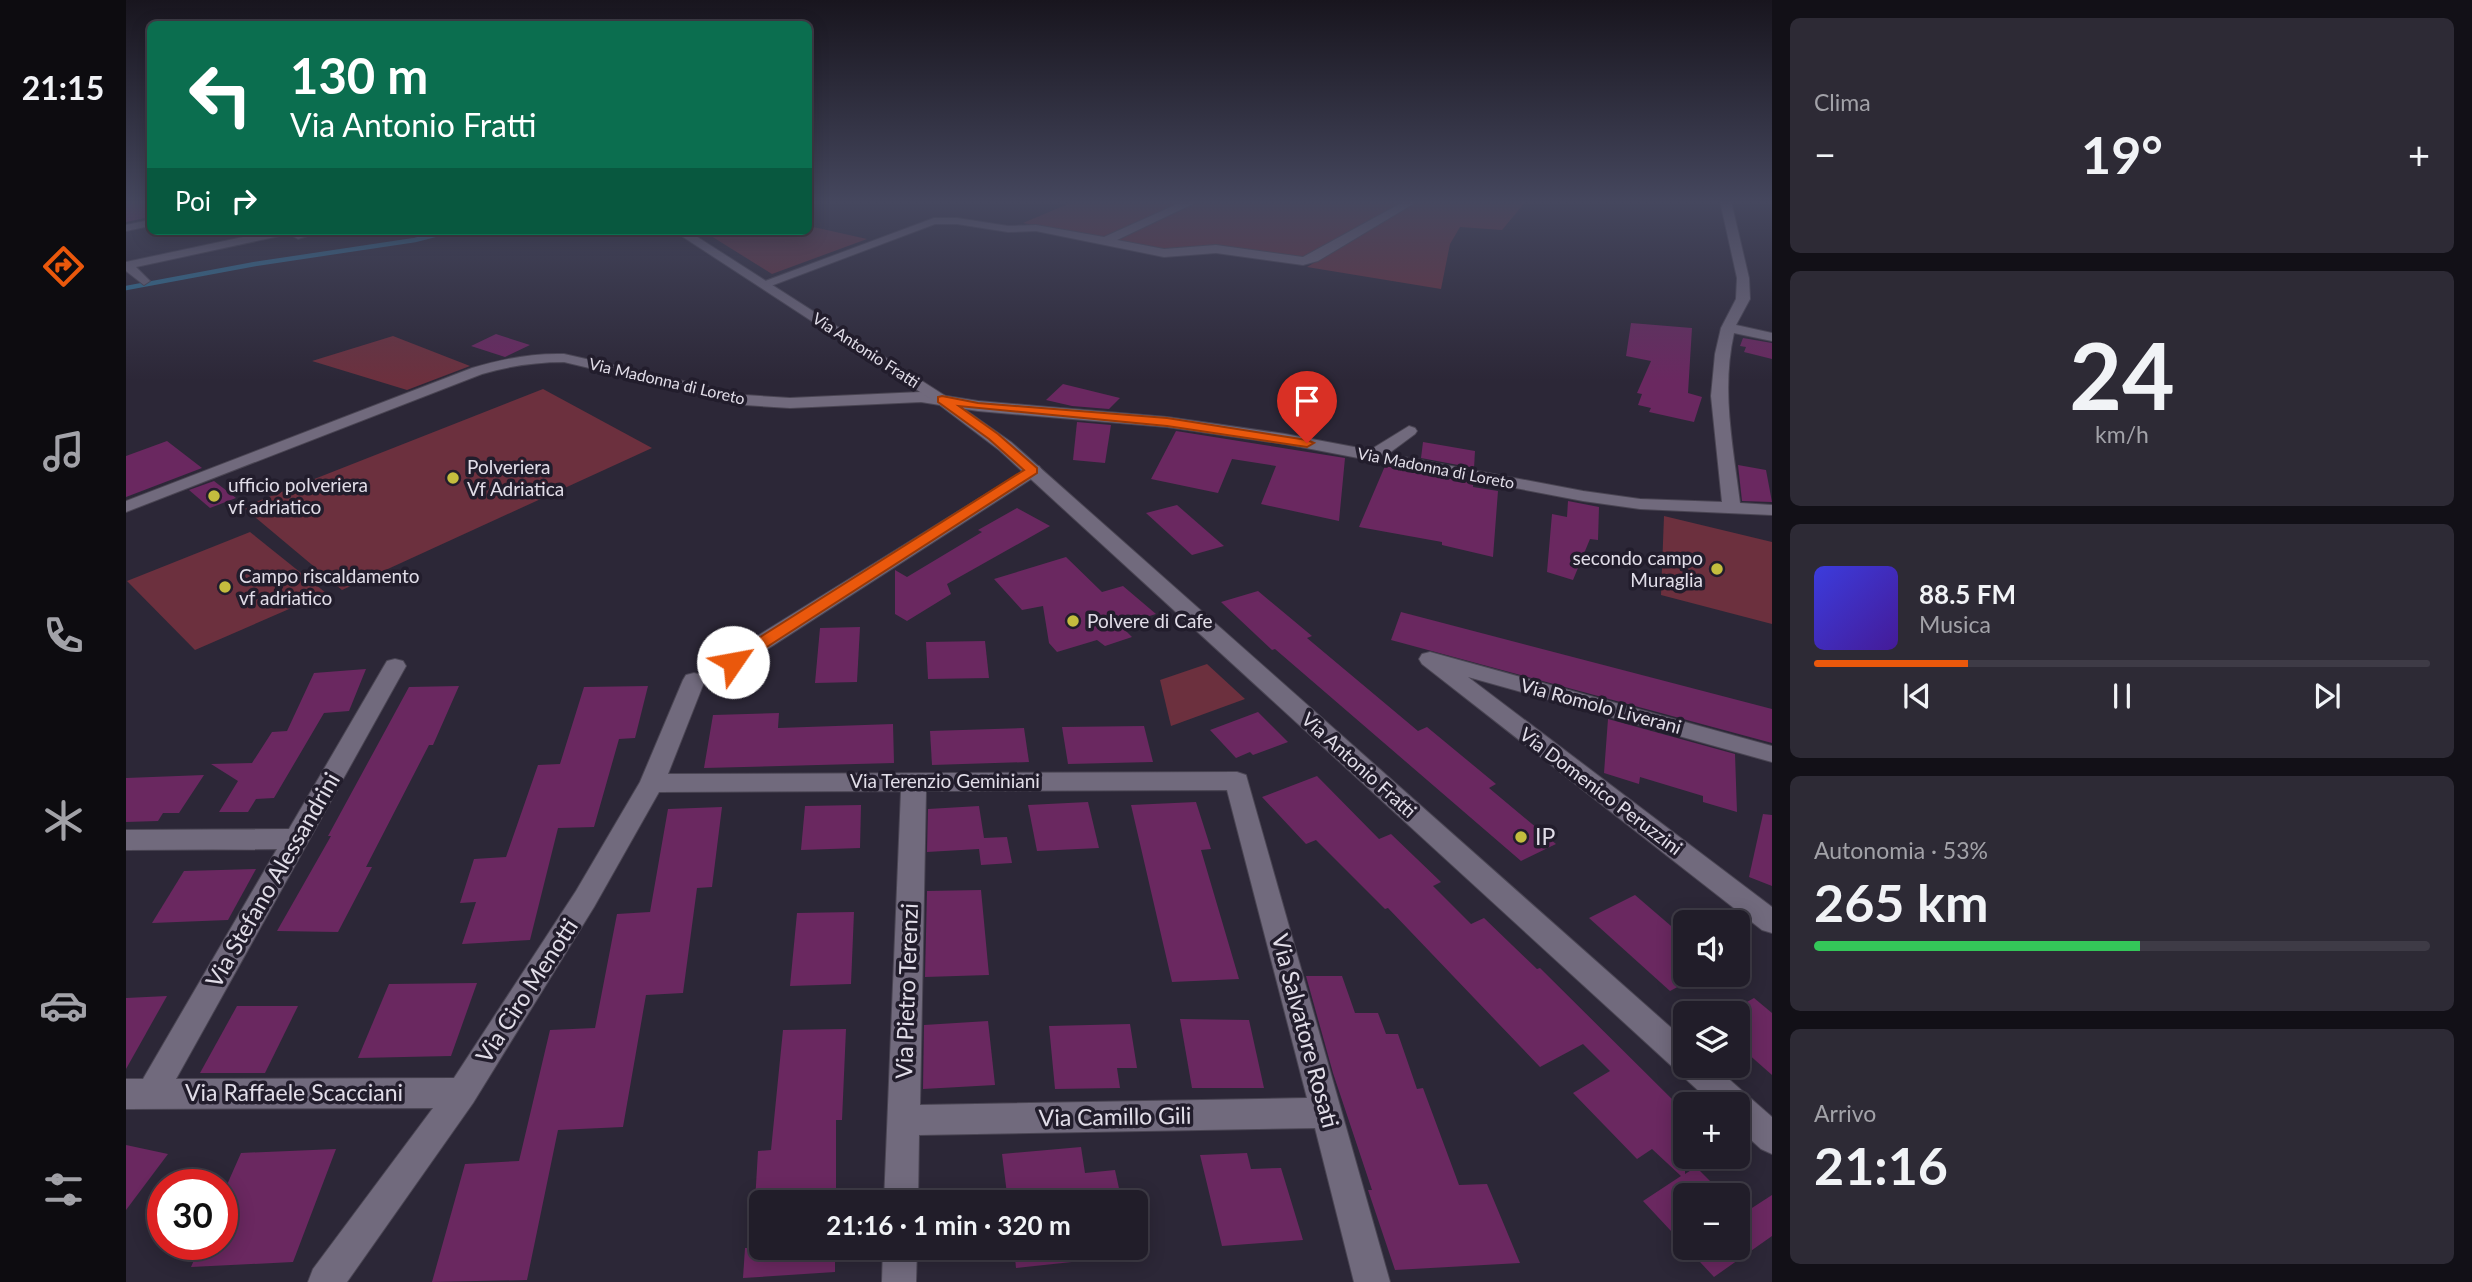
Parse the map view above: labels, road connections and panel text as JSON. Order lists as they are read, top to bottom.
{
  "streets": {
    "street": [
      "Via Antonio Fratti",
      "Via Madonna di Loreto",
      "Via Romolo Liverani",
      "Via Terenzio Geminiani",
      "Via Domenico Peruzzini",
      "Via Stefano Alessandrini",
      "Via Ciro Menotti",
      "Via Pietro Terenzi",
      "Via Salvatore Rosati",
      "Via Raffaele Scacciani",
      "Via Camillo Gili"
    ]
  },
  "crossings": [
    ["Via Antonio Fratti", "Via Madonna di Loreto"],
    ["Via Romolo Liverani", "Via Domenico Peruzzini"],
    ["Via Terenzio Geminiani", "Via Ciro Menotti"],
    ["Via Terenzio Geminiani", "Via Pietro Terenzi"],
    ["Via Terenzio Geminiani", "Via Salvatore Rosati"],
    ["Via Stefano Alessandrini", "Via Raffaele Scacciani"],
    ["Via Ciro Menotti", "Via Raffaele Scacciani"],
    ["Via Pietro Terenzi", "Via Camillo Gili"],
    ["Via Salvatore Rosati", "Via Camillo Gili"]
  ],
  "places": [
    "Polveriera Vf Adriatica",
    "ufficio polveriera vf adriatico",
    "secondo campo Muraglia",
    "Campo riscaldamento vf adriatico",
    "Polvere di Cafe",
    "IP"
  ],
  "page": {
    "tabs": "21:15",
    "tile": [
      "Clima",
      ["24", "km/h"],
      ["Autonomia · 53%", "265 km"],
      ["Arrivo", "21:16"]
    ],
    "turn": ["130 m", "Via Antonio Fratti"],
    "heat": ["−", "19°", "+"],
    "then": "Poi",
    "song": ["88.5 FM", "Musica"],
    "map_buttons": ["+", "−"],
    "limit": "30",
    "trip": "21:16 · 1 min · 320 m"
  }
}
